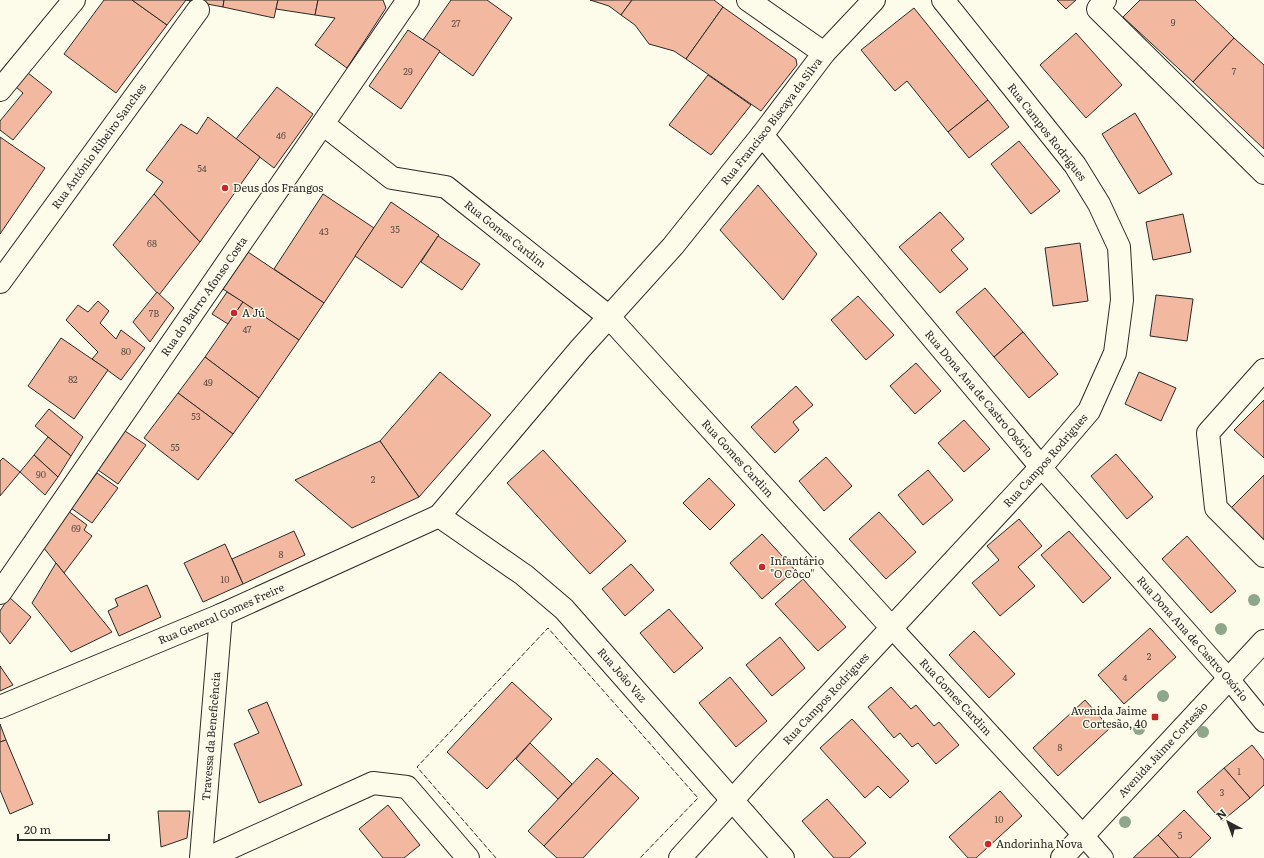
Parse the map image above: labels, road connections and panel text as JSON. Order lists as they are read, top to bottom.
{
  "streets": {
    "street": [
      "Rua Francisco Biscaya da Silva",
      "Rua Campos Rodrigues",
      "Rua António Ribeiro Sanches",
      "Rua Gomes Cardim",
      "Rua do Bairro Afonso Costa",
      "Rua Dona Ana de Castro Osório",
      "Rua General Gomes Freire",
      "Rua João Vaz",
      "Travessa da Beneficência",
      "Avenida Jaime Cortesão"
    ]
  },
  "crossings": [
    ["Rua Francisco Biscaya da Silva", "Rua Gomes Cardim"],
    ["Rua Francisco Biscaya da Silva", "Rua Dona Ana de Castro Osório"],
    ["Rua Francisco Biscaya da Silva", "Rua General Gomes Freire"],
    ["Rua Francisco Biscaya da Silva", "Rua João Vaz"],
    ["Rua Campos Rodrigues", "Rua Gomes Cardim"],
    ["Rua Campos Rodrigues", "Rua Dona Ana de Castro Osório"],
    ["Rua Campos Rodrigues", "Rua João Vaz"],
    ["Rua Gomes Cardim", "Rua do Bairro Afonso Costa"],
    ["Rua Gomes Cardim", "Avenida Jaime Cortesão"],
    ["Rua Dona Ana de Castro Osório", "Avenida Jaime Cortesão"],
    ["Rua General Gomes Freire", "Rua João Vaz"],
    ["Rua General Gomes Freire", "Travessa da Beneficência"]
  ],
  "places": {
    "other": [
      "Deus dos Frangos",
      "A Jú",
      "Infantário \"O Côco\"",
      "Andorinha Nova"
    ],
    "transit": ["Avenida Jaime Cortesão, 40"]
  },
  "house_numbers": [
    "9",
    "27",
    "29",
    "7",
    "46",
    "54",
    "35",
    "43",
    "68",
    "7B",
    "47",
    "80",
    "82",
    "49",
    "53",
    "55",
    "90",
    "2",
    "69",
    "8",
    "10",
    "2",
    "4",
    "8",
    "1",
    "3",
    "10",
    "5"
  ],
  "scale_bar": "20 m",
  "north": "top left"
}
